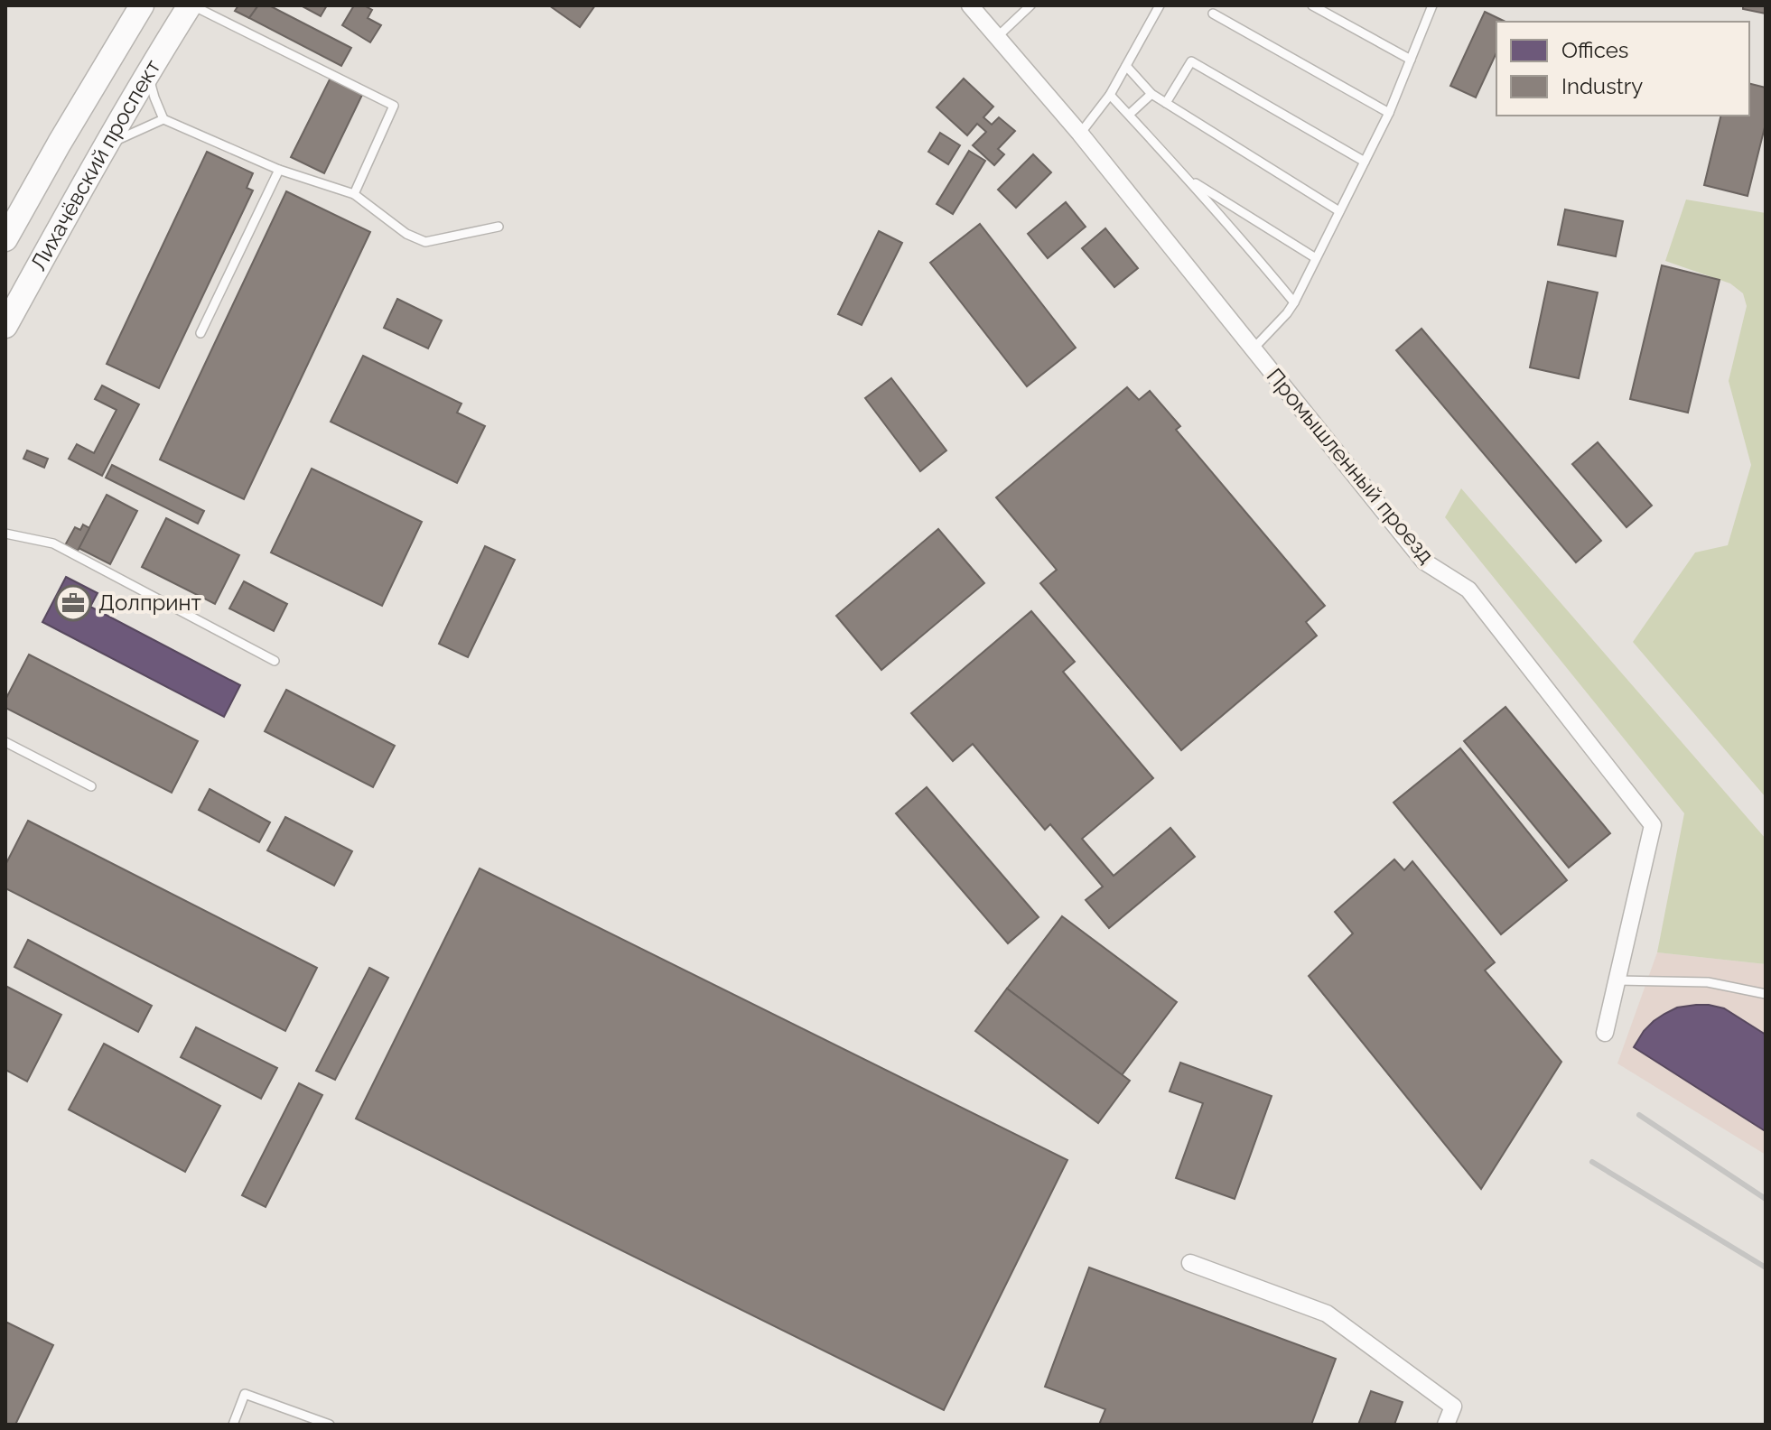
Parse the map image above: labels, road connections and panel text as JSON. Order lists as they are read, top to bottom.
{
  "streets": {
    "main road": ["Лихачёвский проспект"],
    "street": ["Промышленный проезд"]
  },
  "places": {
    "office": ["Долпринт"]
  },
  "legend": ["Offices", "Industry"]
}
